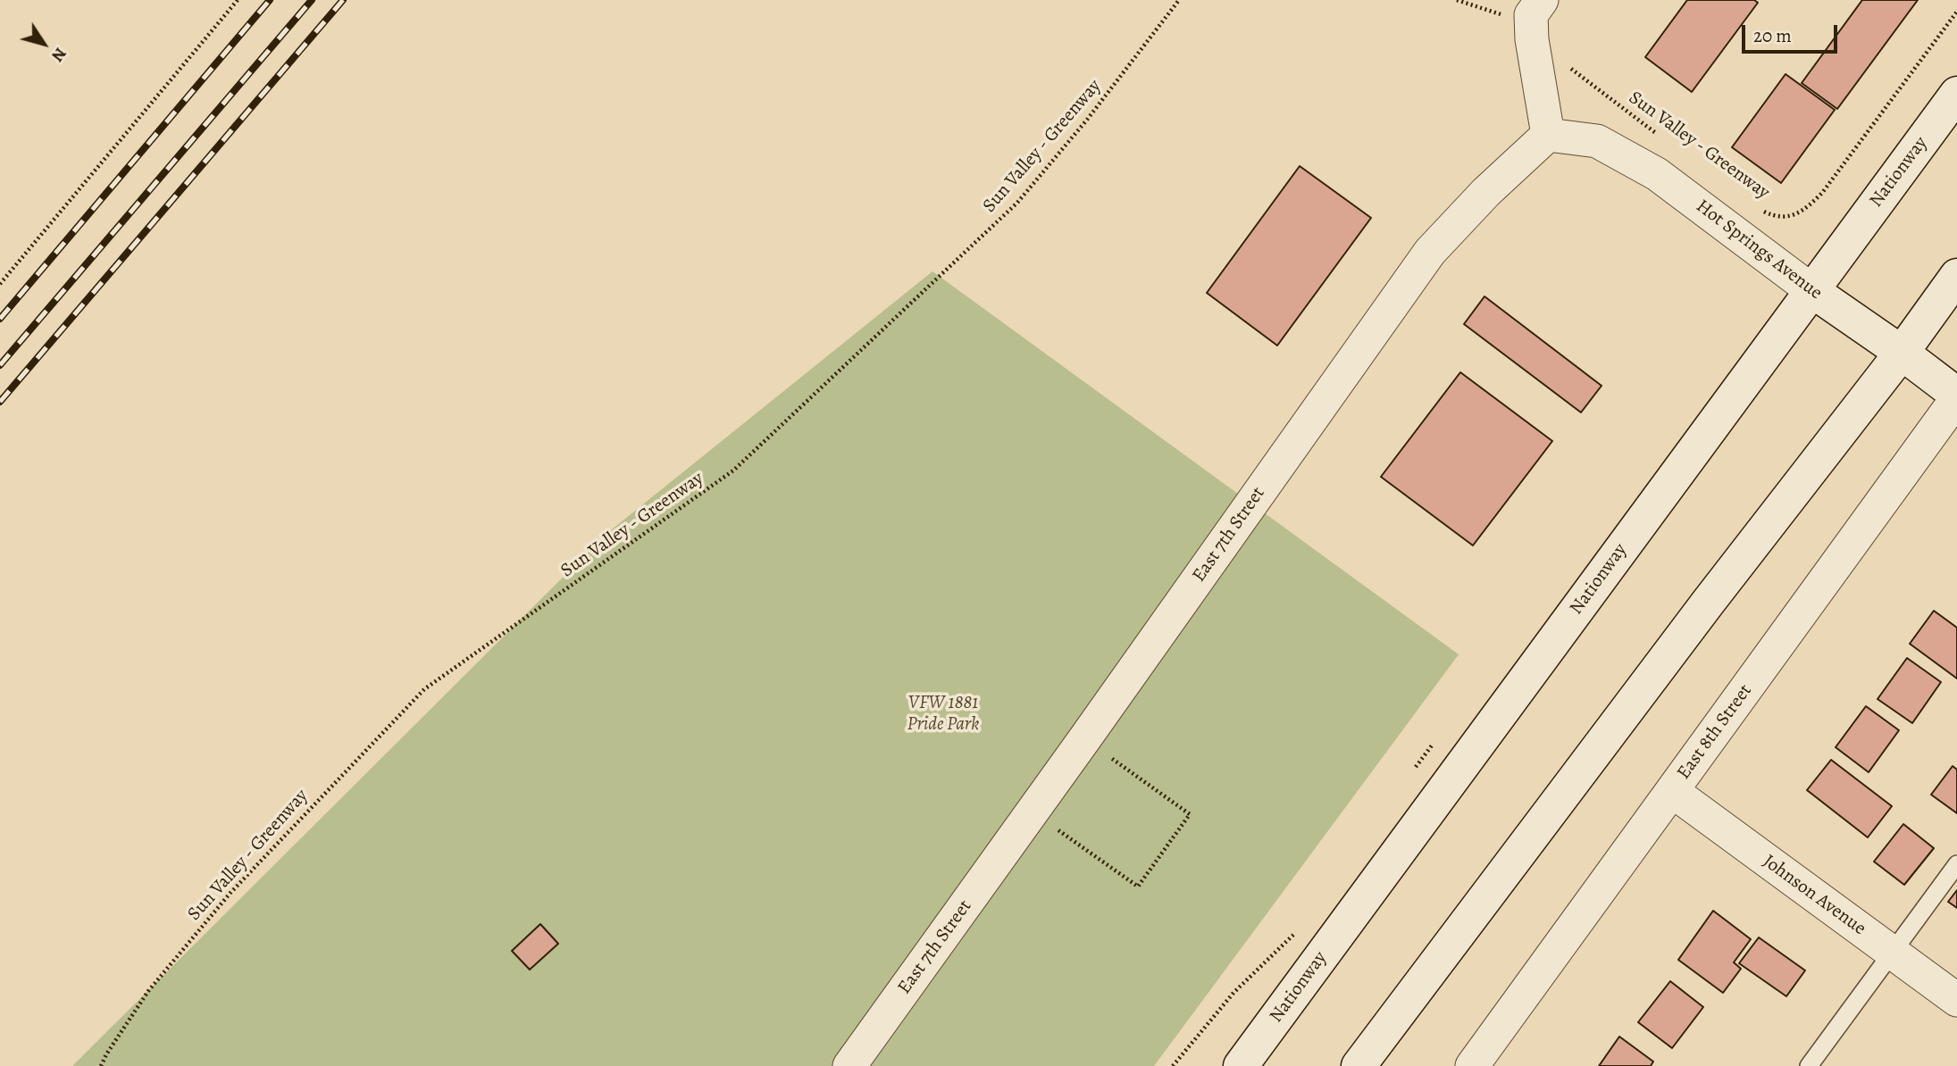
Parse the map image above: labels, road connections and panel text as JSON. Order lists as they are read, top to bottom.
{
  "streets": {
    "main road": ["Nationway", "Hot Springs Avenue"],
    "street": ["East 7th Street", "East 8th Street", "Johnson Avenue"],
    "path": ["Sun Valley - Greenway"]
  },
  "crossings": [
    ["Nationway", "Hot Springs Avenue"],
    ["Hot Springs Avenue", "East 7th Street"],
    ["Hot Springs Avenue", "East 8th Street"],
    ["East 8th Street", "Johnson Avenue"]
  ],
  "parks": ["VFW 1881 Pride Park"],
  "scale_bar": "20 m",
  "north": "bottom right"
}
